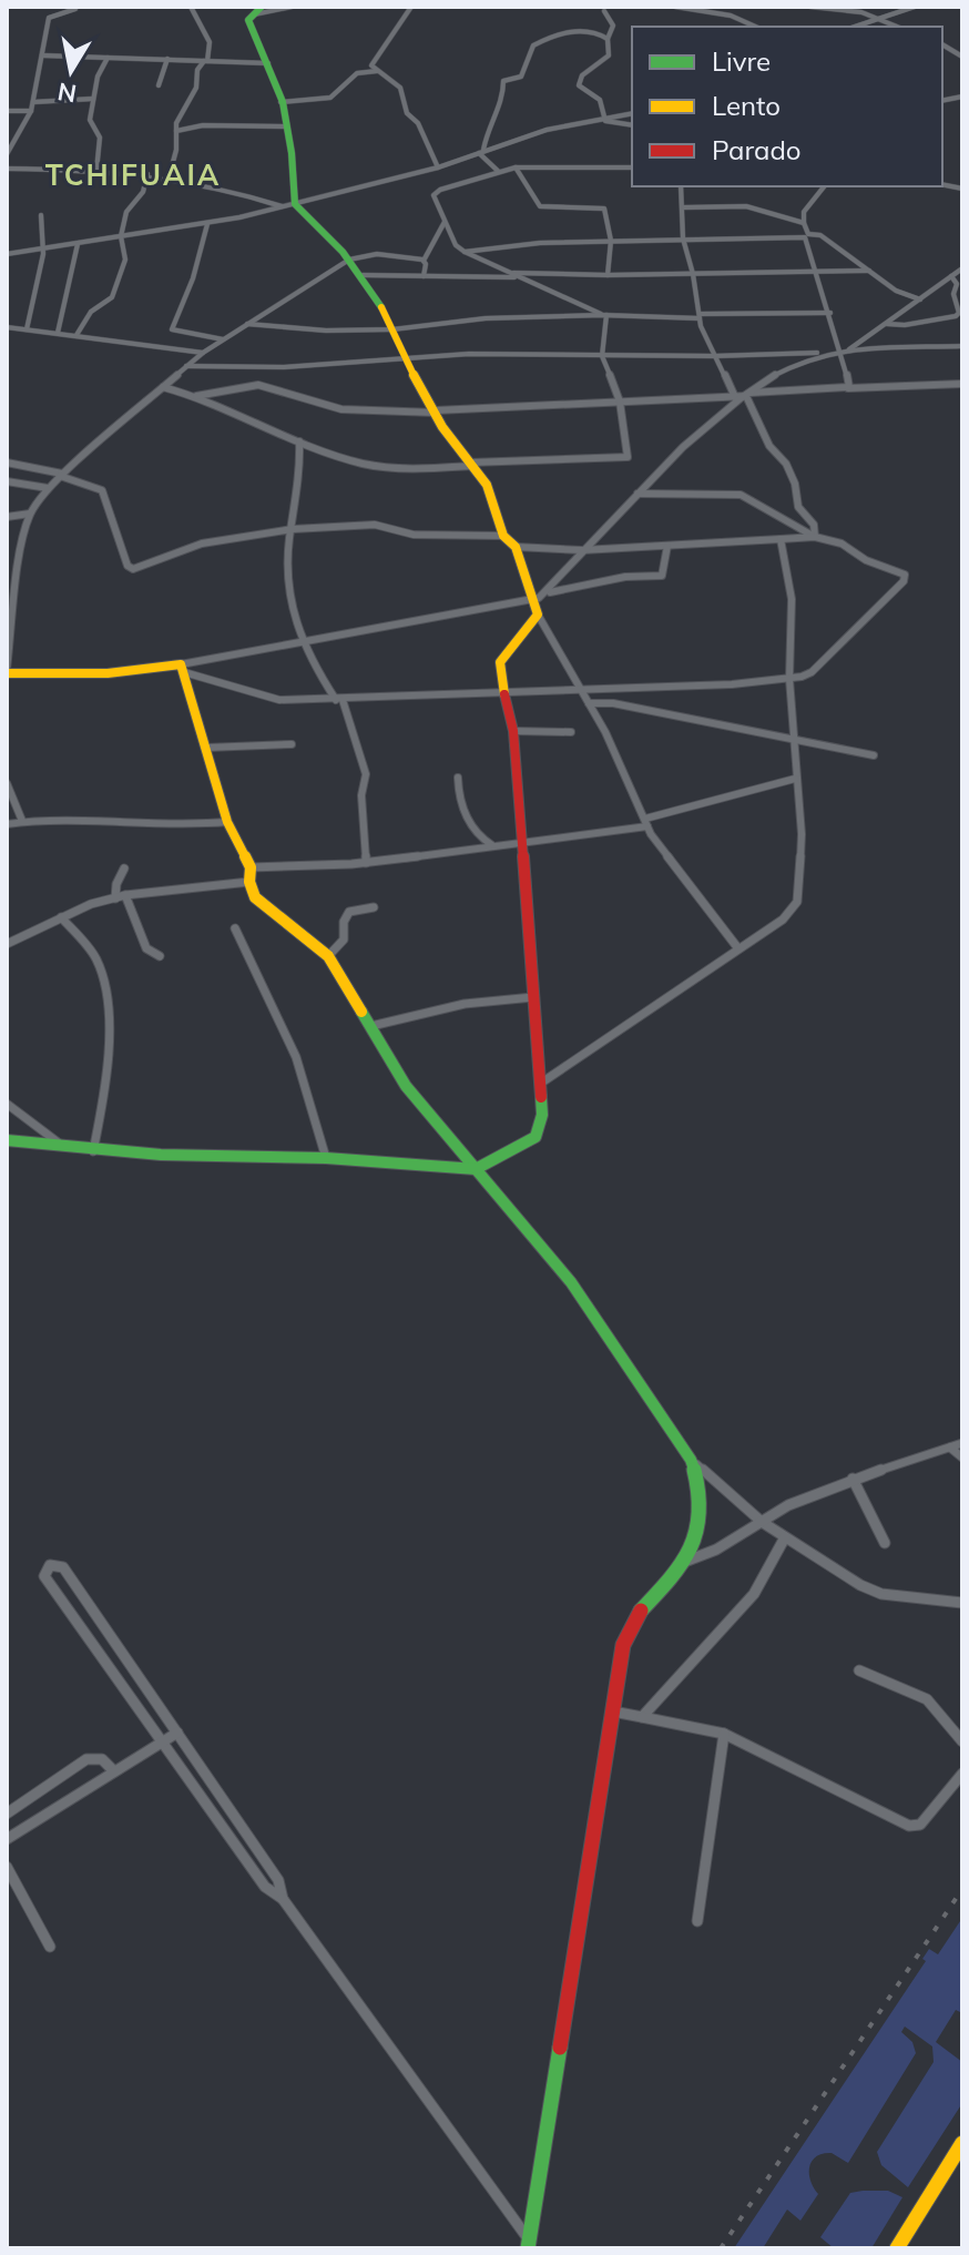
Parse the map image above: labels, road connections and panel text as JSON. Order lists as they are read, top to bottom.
{
  "districts": ["TCHIFUAIA"],
  "legend": ["Livre", "Lento", "Parado"],
  "north": "bottom"
}
